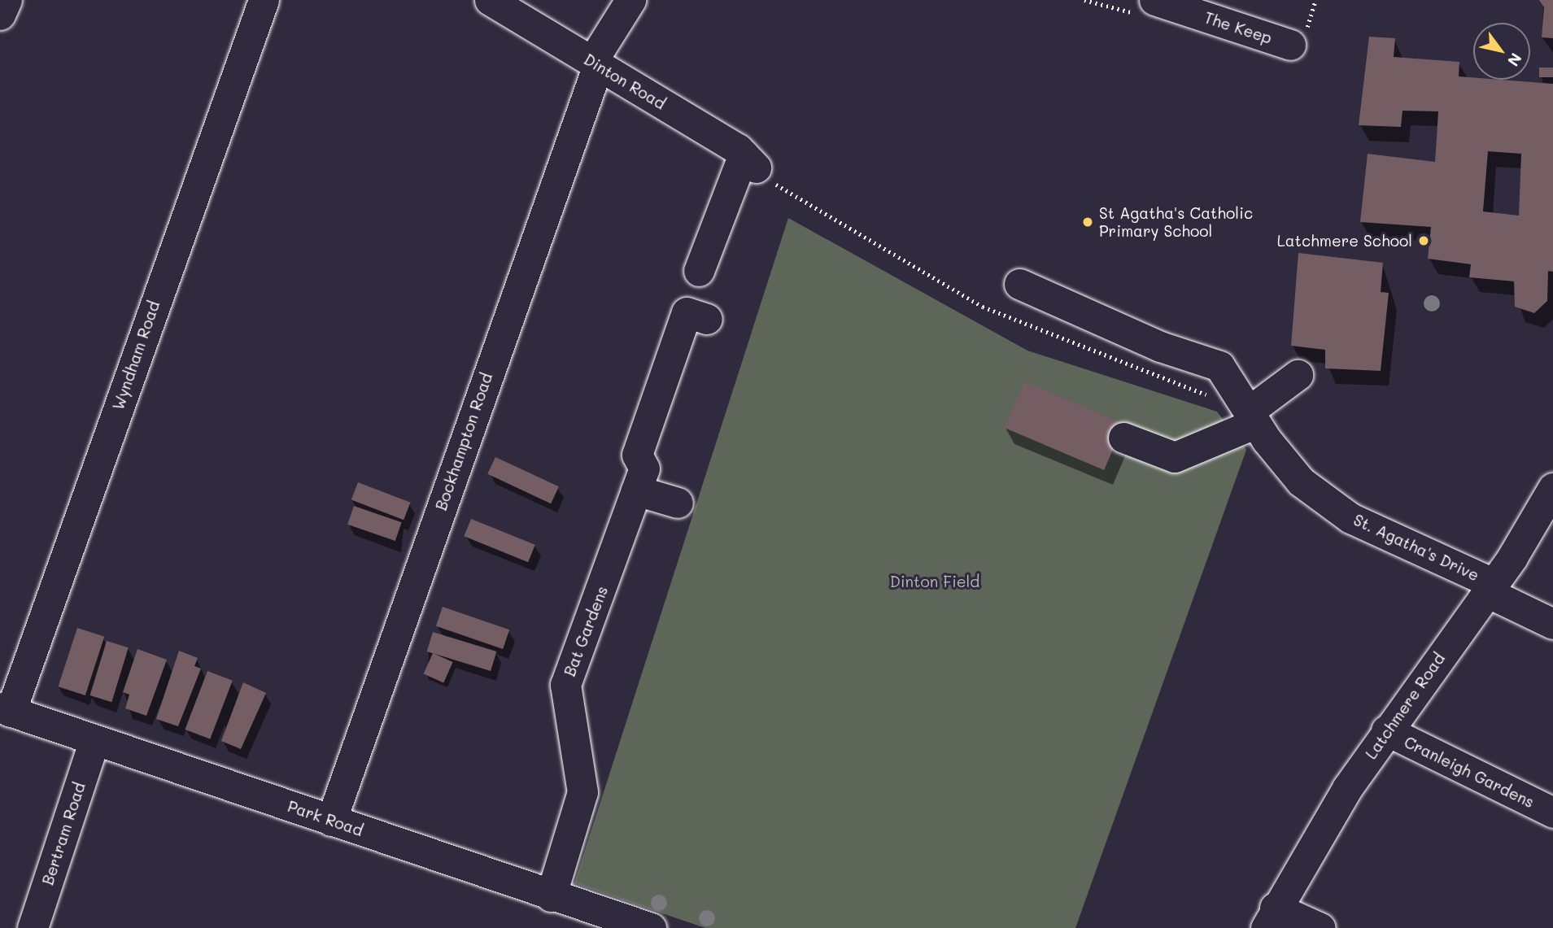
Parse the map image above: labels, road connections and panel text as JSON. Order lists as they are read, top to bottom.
{
  "streets": {
    "street": [
      "The Keep",
      "Dinton Road",
      "Wyndham Road",
      "Bockhampton Road",
      "St. Agatha's Drive",
      "Bat Gardens",
      "Latchmere Road",
      "Cranleigh Gardens",
      "Park Road",
      "Bertram Road"
    ]
  },
  "crossings": [
    ["Dinton Road", "Bockhampton Road"],
    ["Wyndham Road", "Park Road"],
    ["Bockhampton Road", "Park Road"],
    ["St. Agatha's Drive", "Latchmere Road"],
    ["Bat Gardens", "Park Road"],
    ["Latchmere Road", "Cranleigh Gardens"],
    ["Park Road", "Bertram Road"]
  ],
  "parks": ["Dinton Field"],
  "places": ["St Agatha's Catholic Primary School", "Latchmere School"],
  "north": "bottom right"
}
